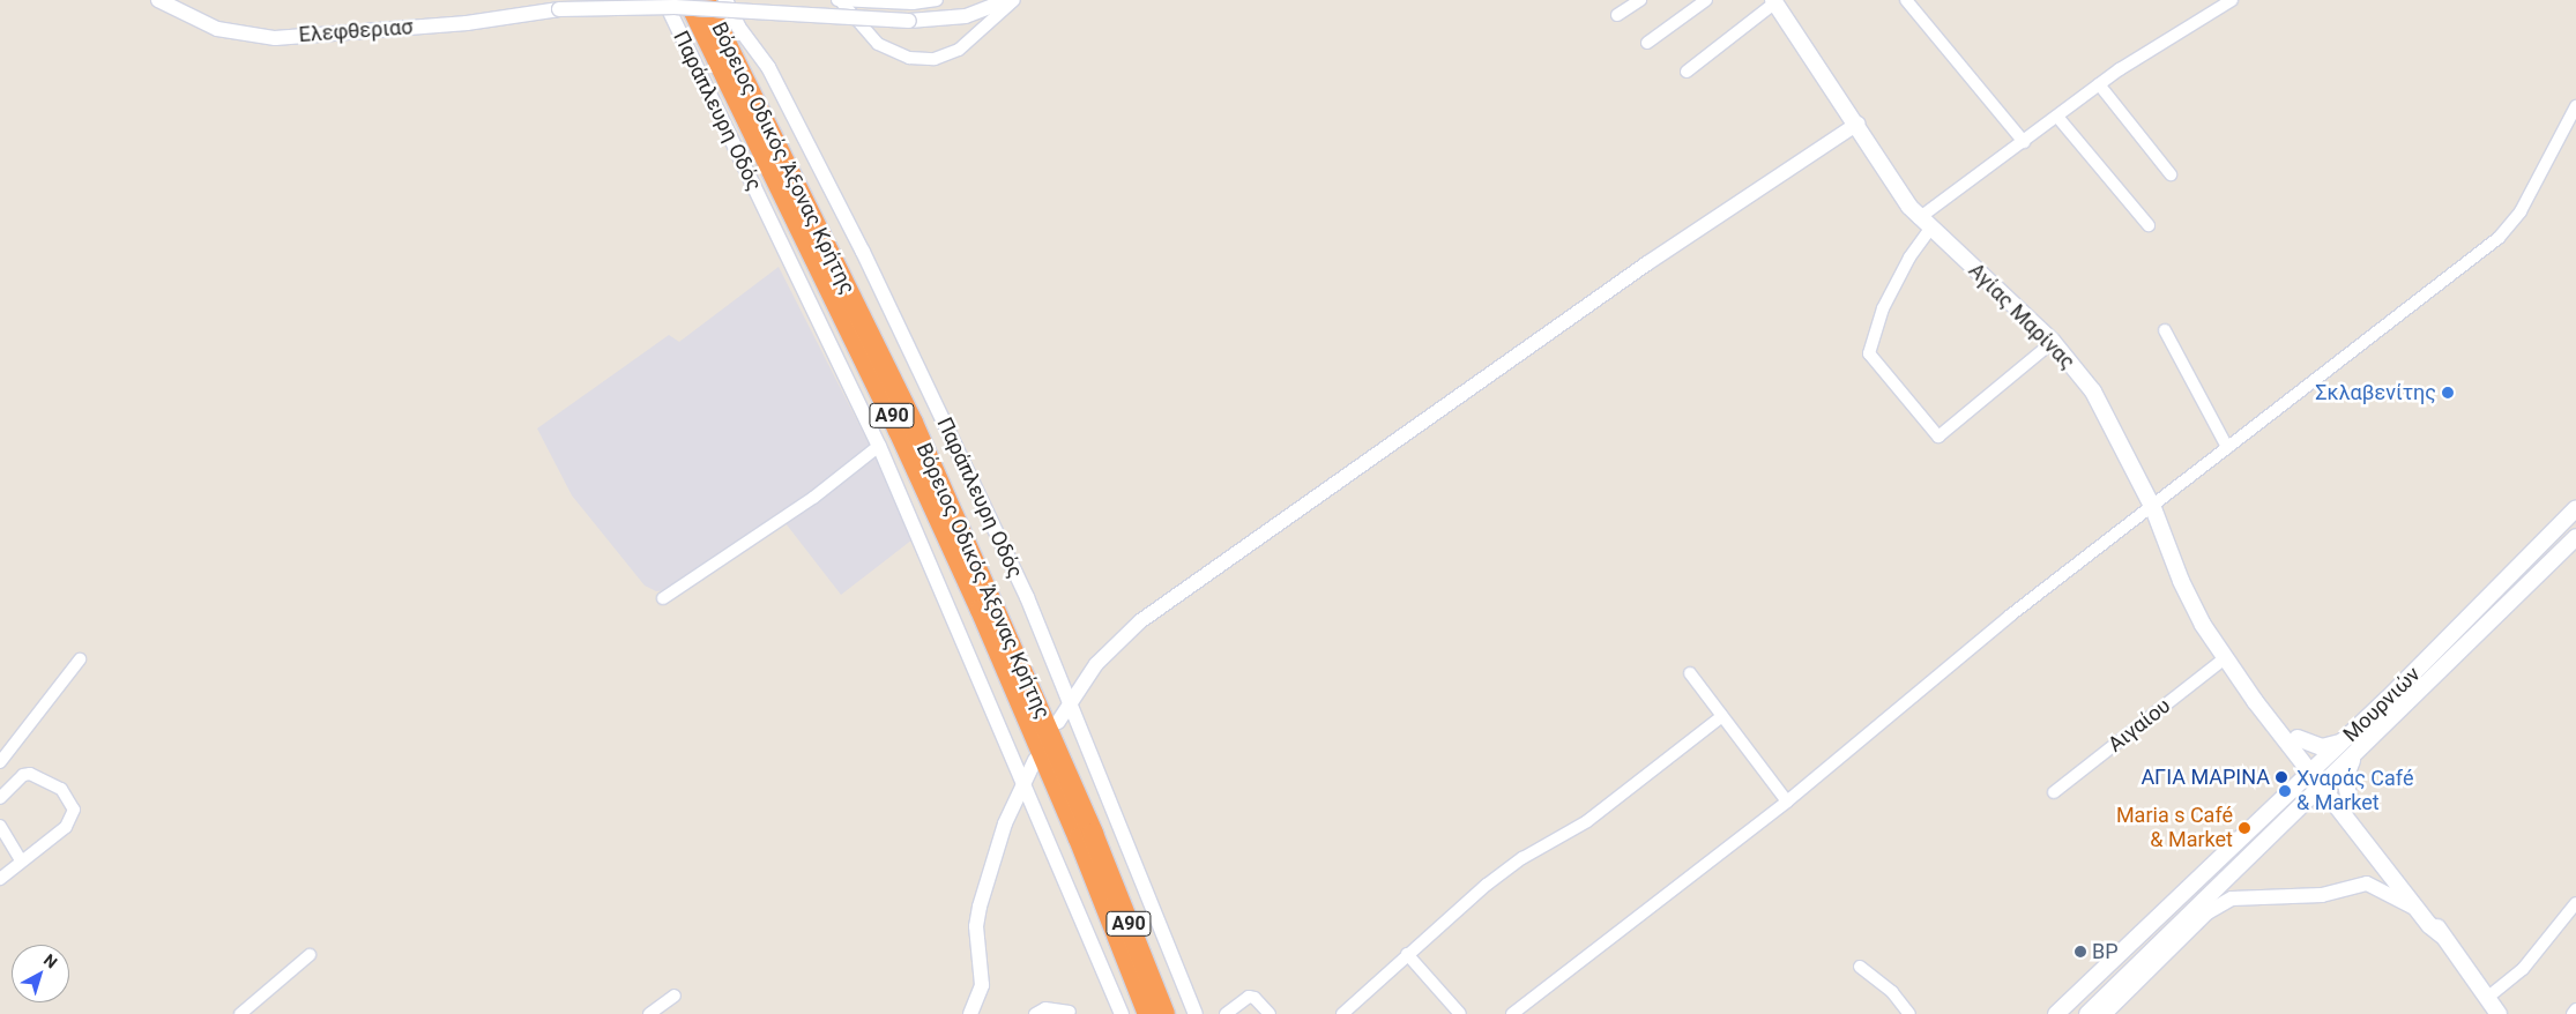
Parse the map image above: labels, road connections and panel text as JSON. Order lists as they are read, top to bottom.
{
  "streets": {
    "highway": ["Βόρειος Οδικός Άξονας Κρήτης", "Α90"],
    "main road": ["Αγίας Μαρίνας", "Μουρνιών"],
    "street": ["Ελεφθεριασ", "Παράπλευρη Οδός", "Αιγαίου"]
  },
  "crossings": [
    ["Αγίας Μαρίνας", "Μουρνιών"],
    ["Αγίας Μαρίνας", "Αιγαίου"]
  ],
  "places": [
    "Σκλαβενίτης",
    "ΑΓΙΑ ΜΑΡΙΝΑ",
    "Χναράς Café & Market",
    "Maria s Café & Market",
    "BP"
  ],
  "north": "top right"
}
